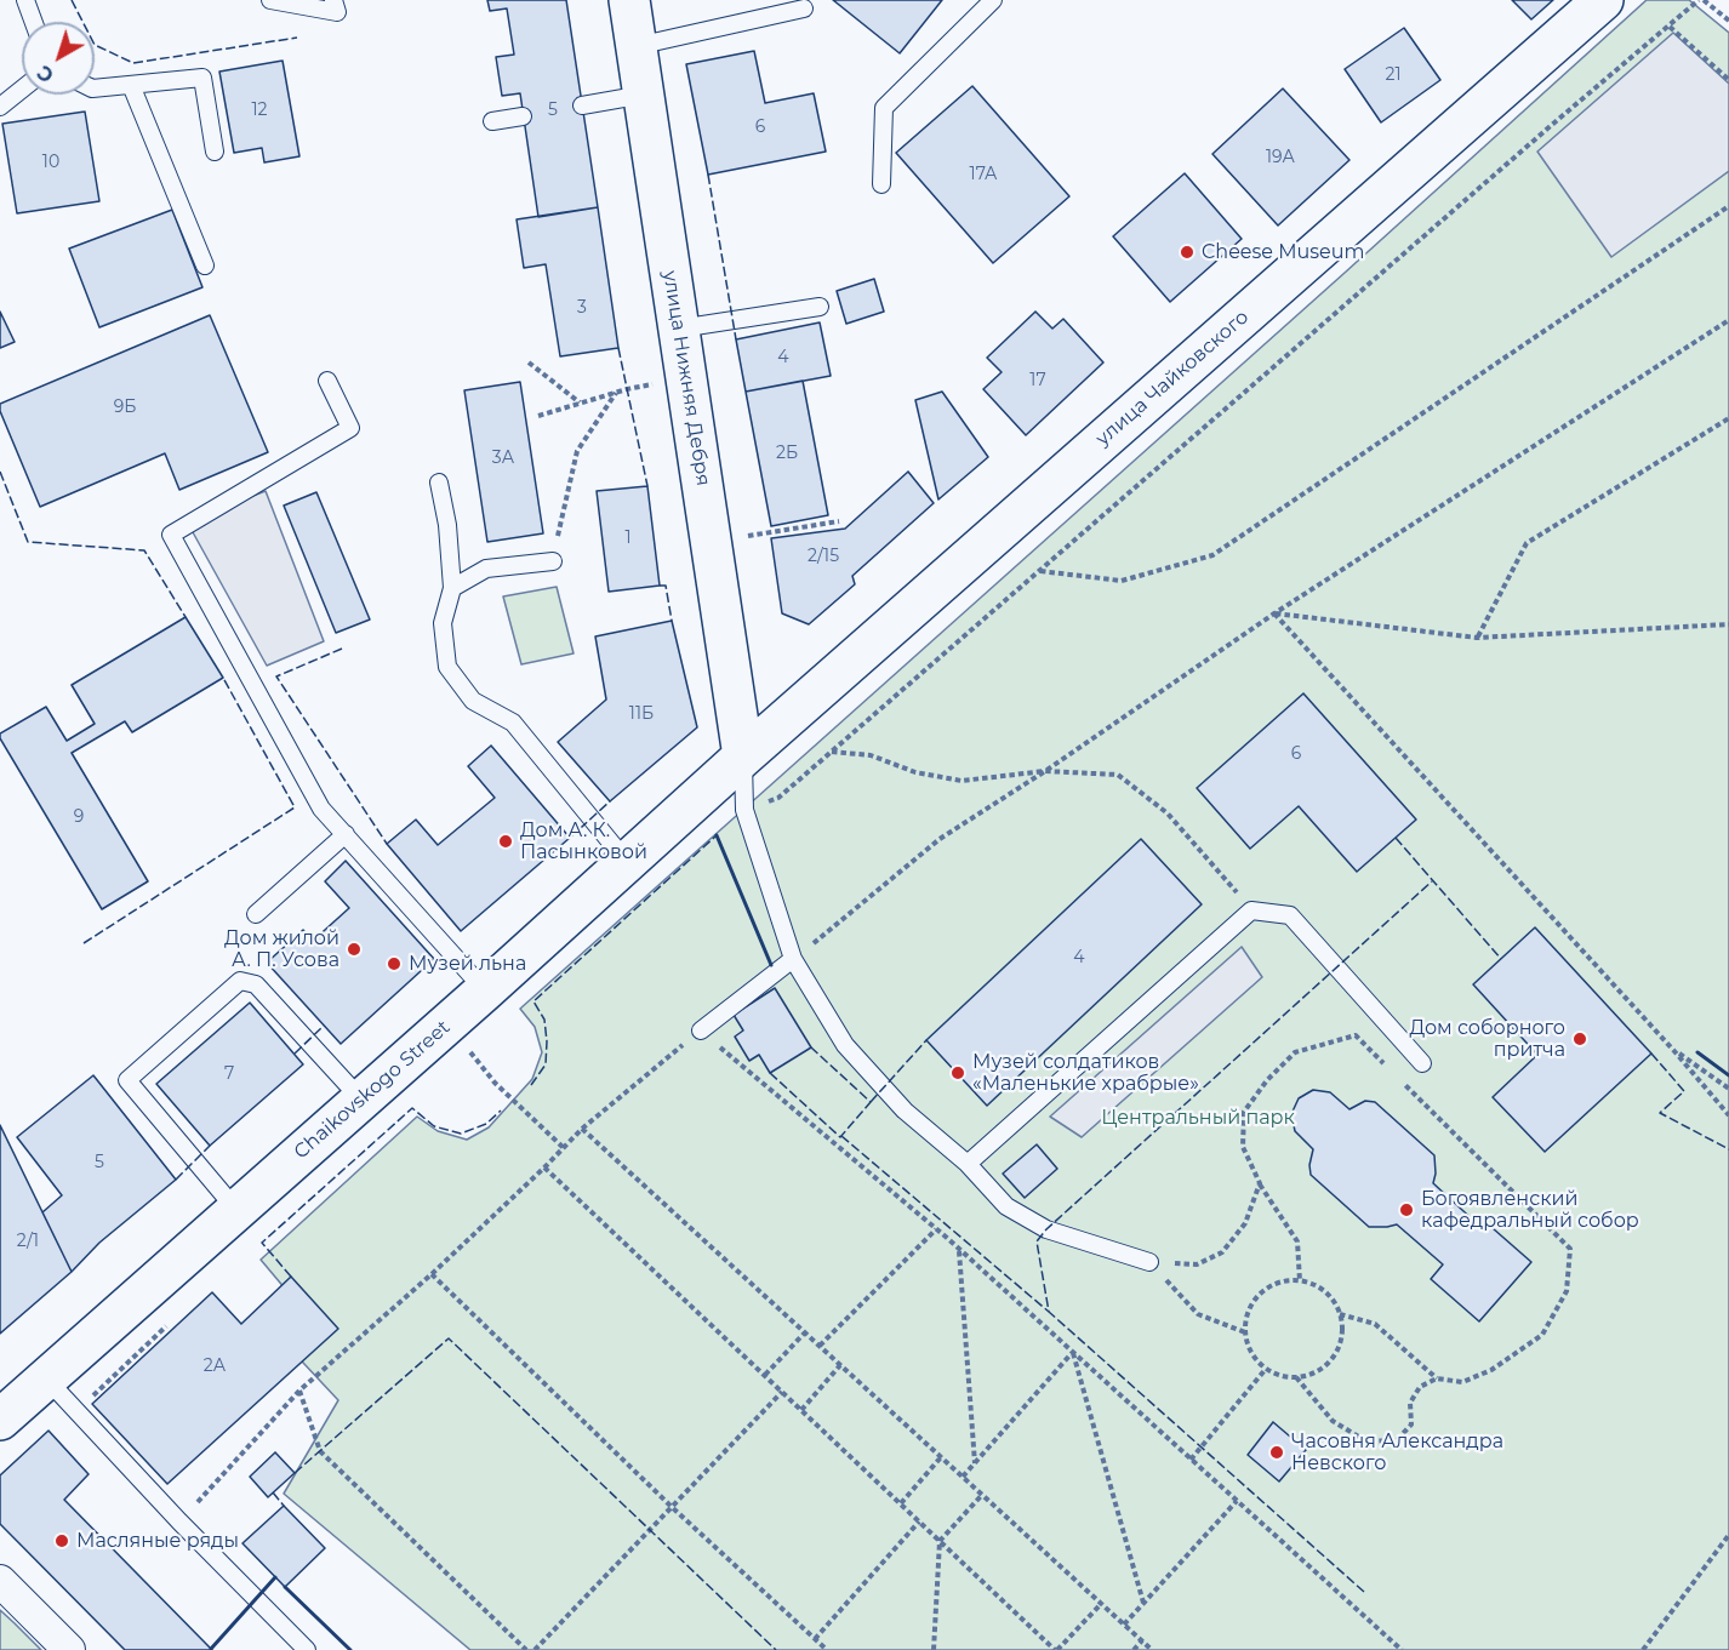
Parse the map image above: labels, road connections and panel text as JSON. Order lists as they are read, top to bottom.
{
  "streets": {
    "main road": ["улица Нижняя Дебря", "улица Чайковского", "Chaikovskogo Street"]
  },
  "crossings": [
    ["улица Нижняя Дебря", "улица Чайковского"],
    ["улица Нижняя Дебря", "Chaikovskogo Street"],
    ["улица Чайковского", "Chaikovskogo Street"]
  ],
  "parks": ["Центральный парк"],
  "places": [
    "Cheese Museum",
    "Дом А. К. Пасынковой",
    "Дом жилой А. П. Усова",
    "Музей льна",
    "Дом соборного притча",
    "Музей солдатиков «Маленькие храбрые»",
    "Богоявленский кафедральный собор",
    "Часовня Александра Невского",
    "Масляные ряды"
  ],
  "house_numbers": [
    "21",
    "12",
    "5",
    "6",
    "19А",
    "10",
    "17А",
    "3",
    "4",
    "17",
    "9Б",
    "2Б",
    "3А",
    "1",
    "2/15",
    "11Б",
    "6",
    "9",
    "4",
    "7",
    "5",
    "2/1",
    "2А"
  ],
  "north": "bottom left"
}
